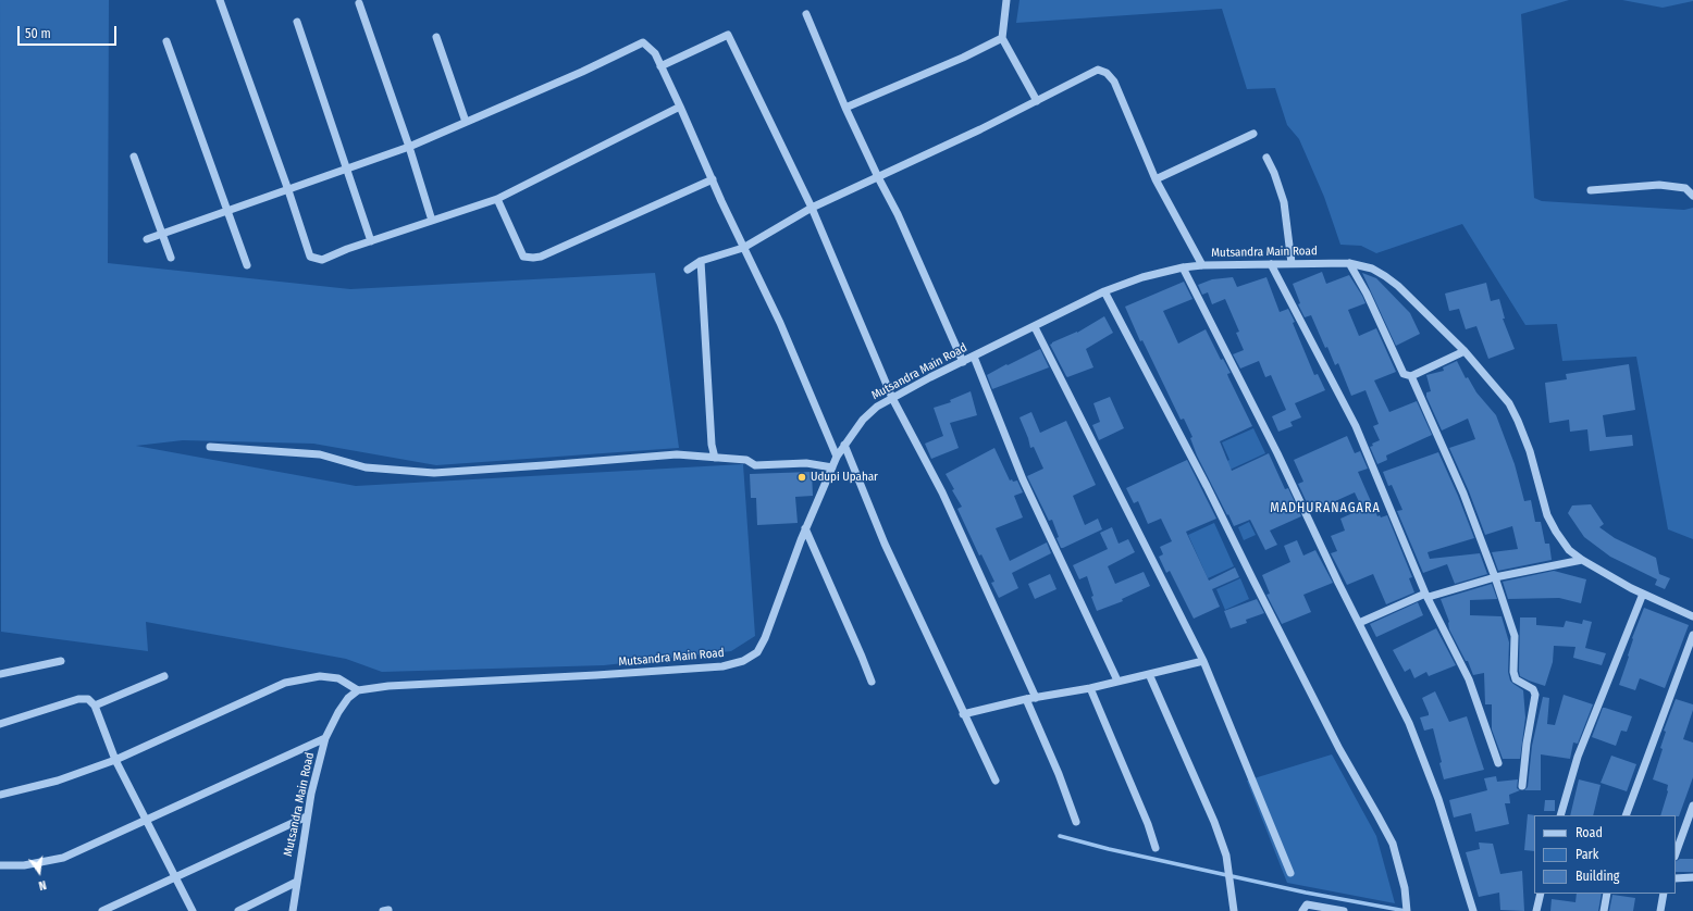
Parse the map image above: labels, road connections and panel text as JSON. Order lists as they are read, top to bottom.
{
  "streets": {
    "street": ["Mutsandra Main Road"]
  },
  "districts": ["MADHURANAGARA"],
  "places": ["Udupi Upahar"],
  "legend": ["Road", "Park", "Building"],
  "scale_bar": "50 m",
  "north": "bottom"
}
